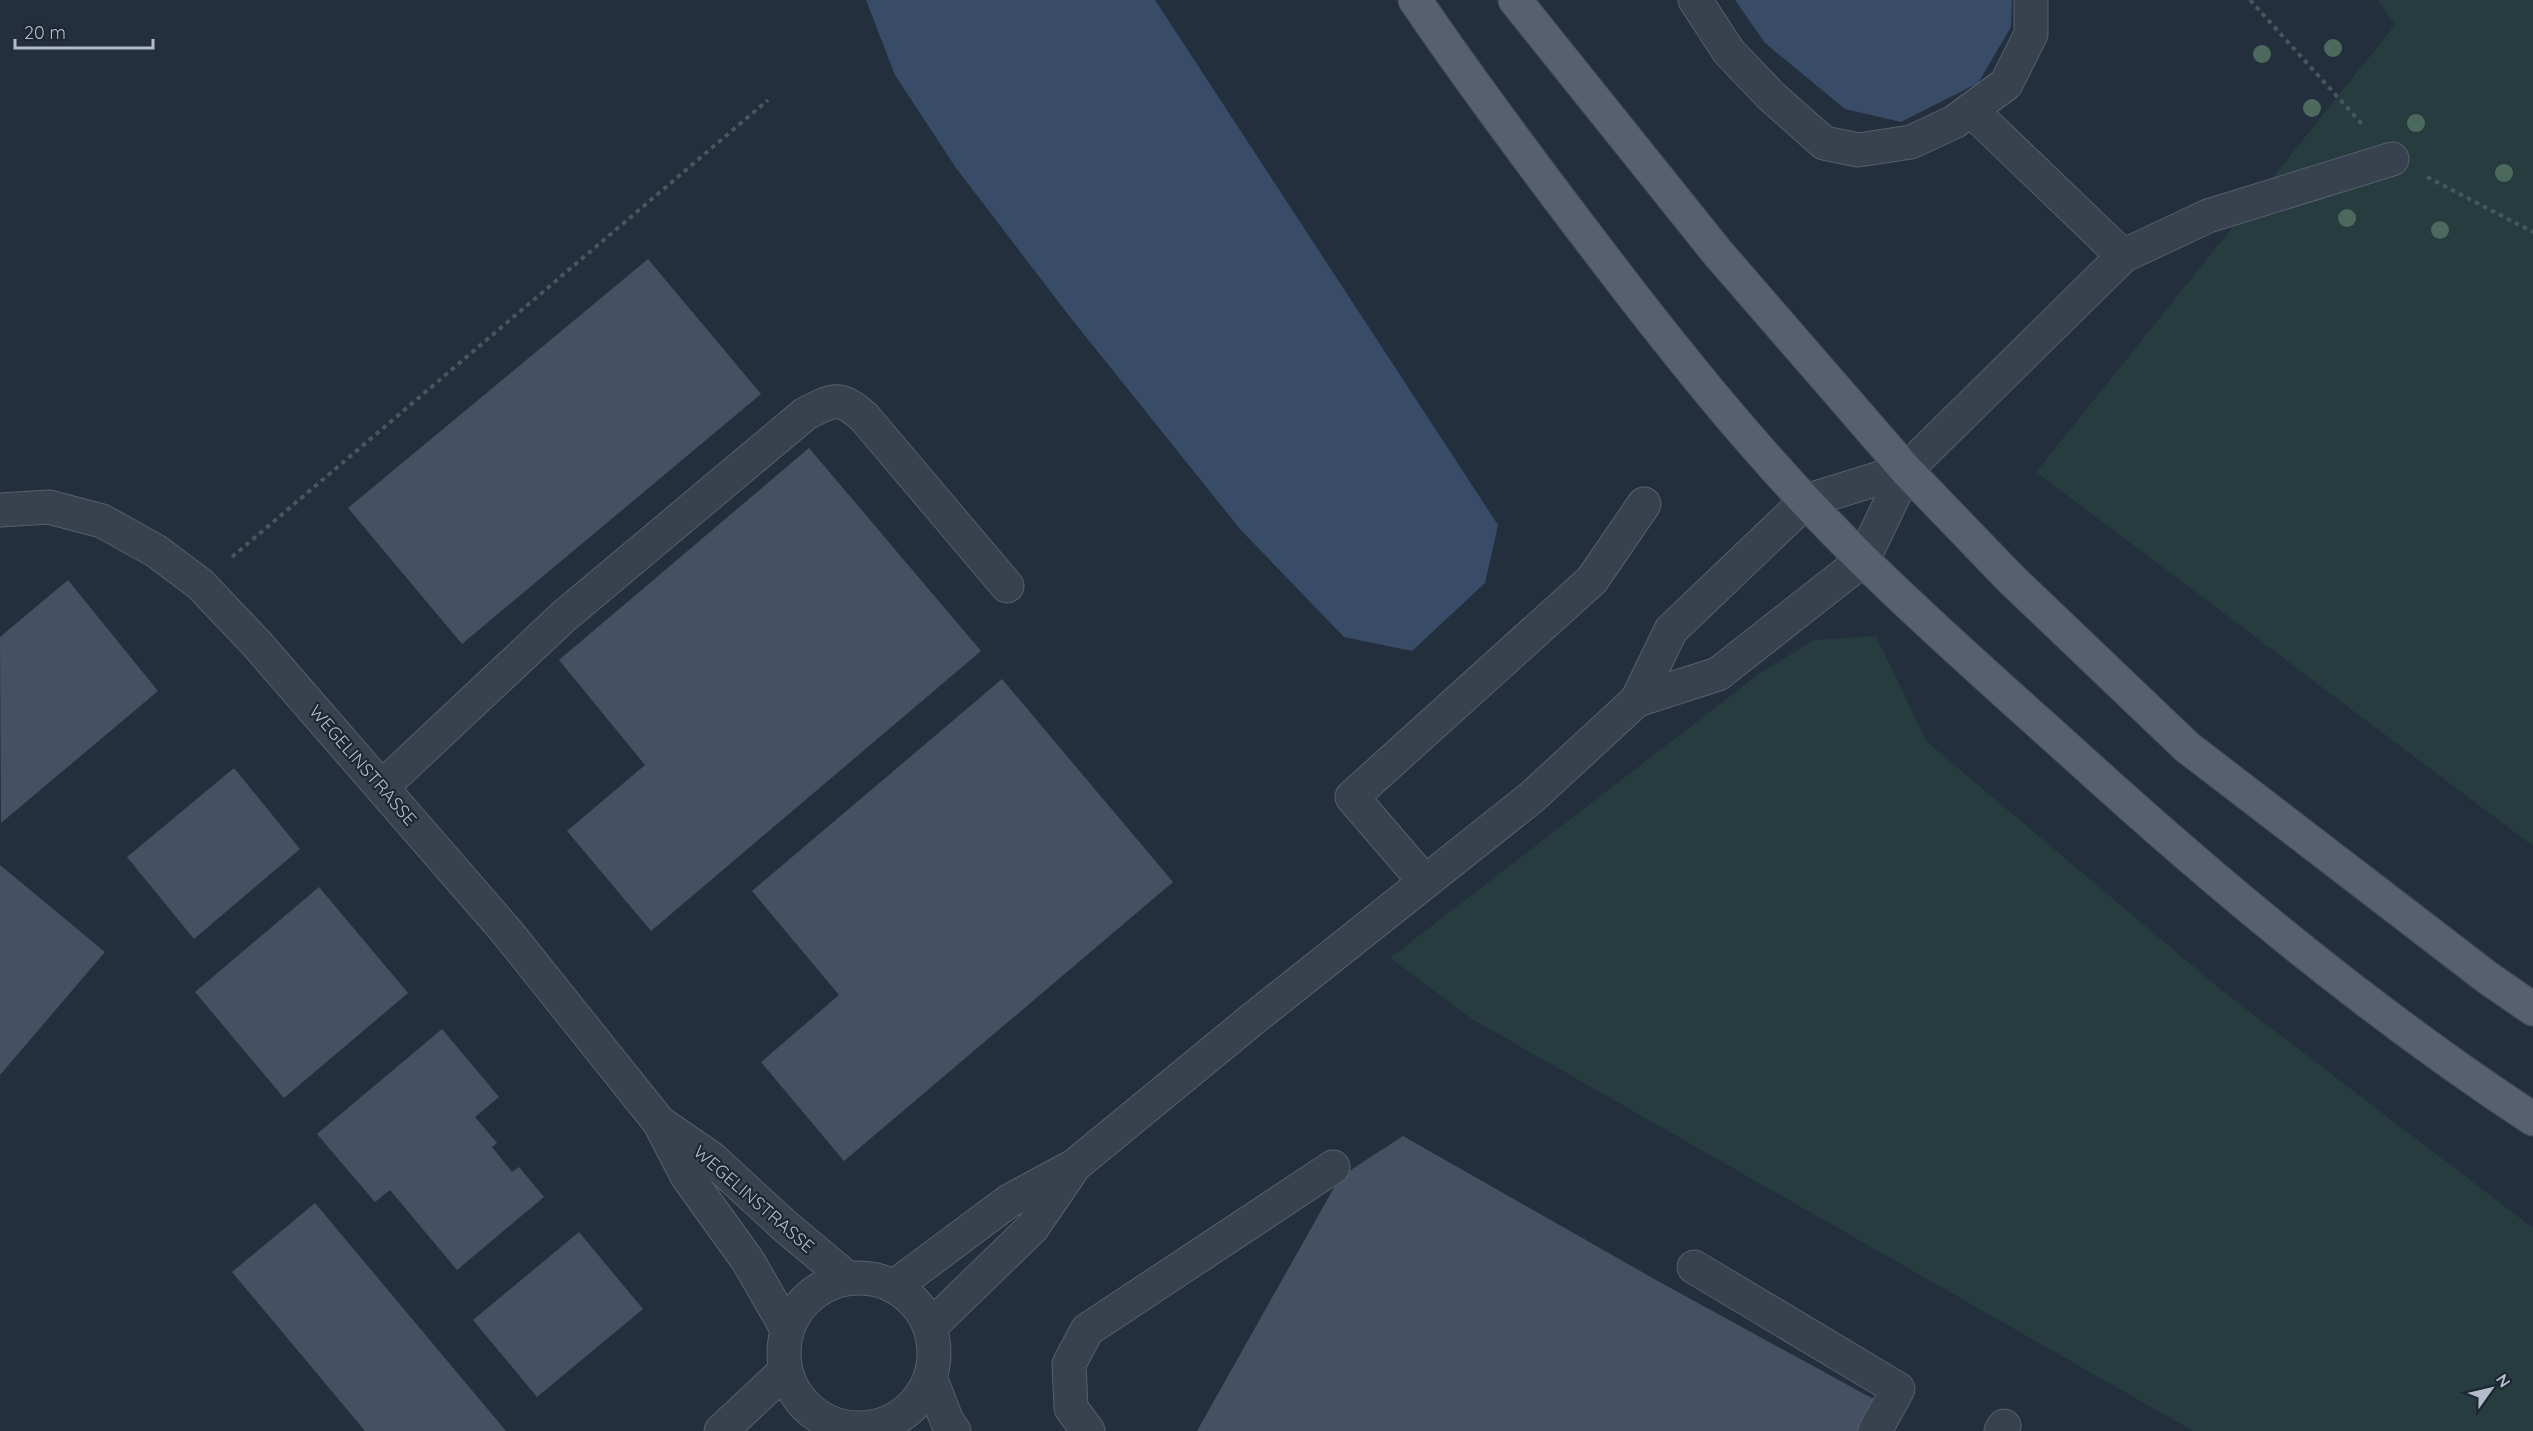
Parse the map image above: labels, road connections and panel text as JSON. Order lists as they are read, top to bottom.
{
  "streets": {
    "street": ["WEGELINSTRASSE"]
  },
  "scale_bar": "20 m",
  "north": "top right"
}
